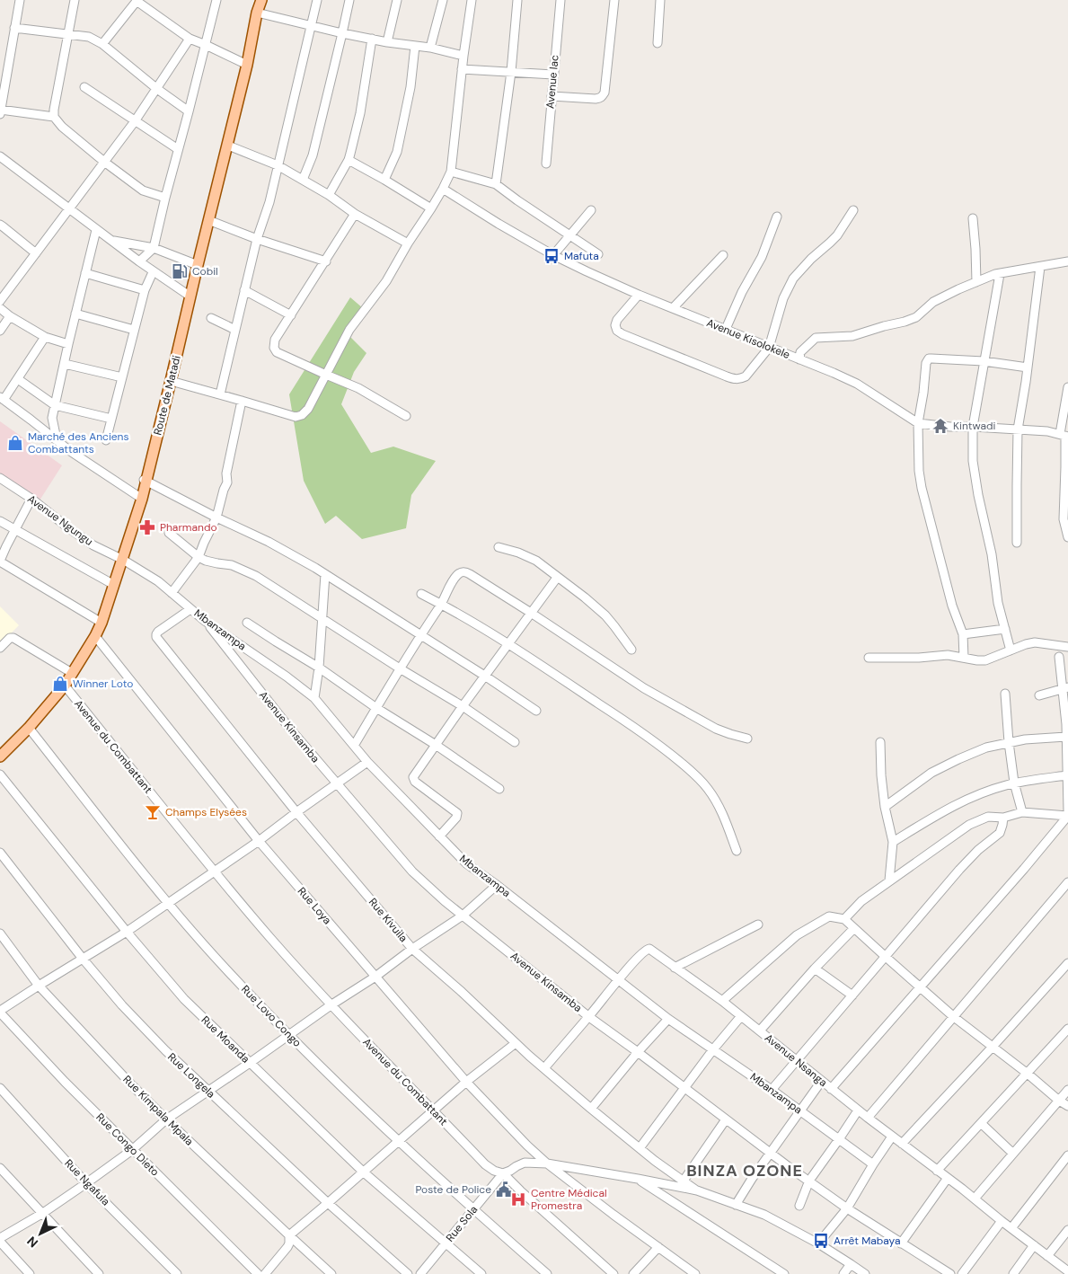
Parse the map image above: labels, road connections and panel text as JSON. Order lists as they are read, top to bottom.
{
  "streets": {
    "main road": ["Route de Matadi"],
    "street": [
      "Avenue lac",
      "Avenue Kisolokele",
      "Avenue Ngungu",
      "Mbanzampa",
      "Avenue Kinsamba",
      "Avenue du Combattant",
      "Rue Loya",
      "Rue Kivuila",
      "Rue Lovo Congo",
      "Rue Moanda",
      "Avenue Nsanga",
      "Rue Longela",
      "Rue Kimpala Mpala",
      "Rue Congo Dieto",
      "Rue Ngafula",
      "Rue Sola"
    ]
  },
  "crossings": [
    ["Route de Matadi", "Avenue Ngungu"],
    ["Route de Matadi", "Mbanzampa"],
    ["Route de Matadi", "Avenue du Combattant"],
    ["Route de Matadi", "Rue Loya"],
    ["Route de Matadi", "Rue Lovo Congo"],
    ["Avenue Ngungu", "Mbanzampa"],
    ["Mbanzampa", "Avenue Kinsamba"],
    ["Mbanzampa", "Rue Kivuila"],
    ["Mbanzampa", "Avenue Nsanga"],
    ["Avenue Kinsamba", "Avenue Nsanga"],
    ["Avenue du Combattant", "Rue Sola"],
    ["Rue Kivuila", "Avenue Nsanga"],
    ["Rue Lovo Congo", "Rue Sola"],
    ["Rue Moanda", "Rue Sola"]
  ],
  "districts": ["BINZA OZONE"],
  "places": {
    "bus stop": ["Mafuta", "Arrêt Mabaya"],
    "fuel station": ["Cobil"],
    "temple": ["Kintwadi"],
    "shop": ["Marché des Anciens Combattants", "Winner Loto"],
    "pharmacy": ["Pharmando"],
    "bar": ["Champs Elysées"],
    "public building": ["Poste de Police"],
    "hospital": ["Centre Médical Promestra"]
  },
  "north": "bottom left"
}
